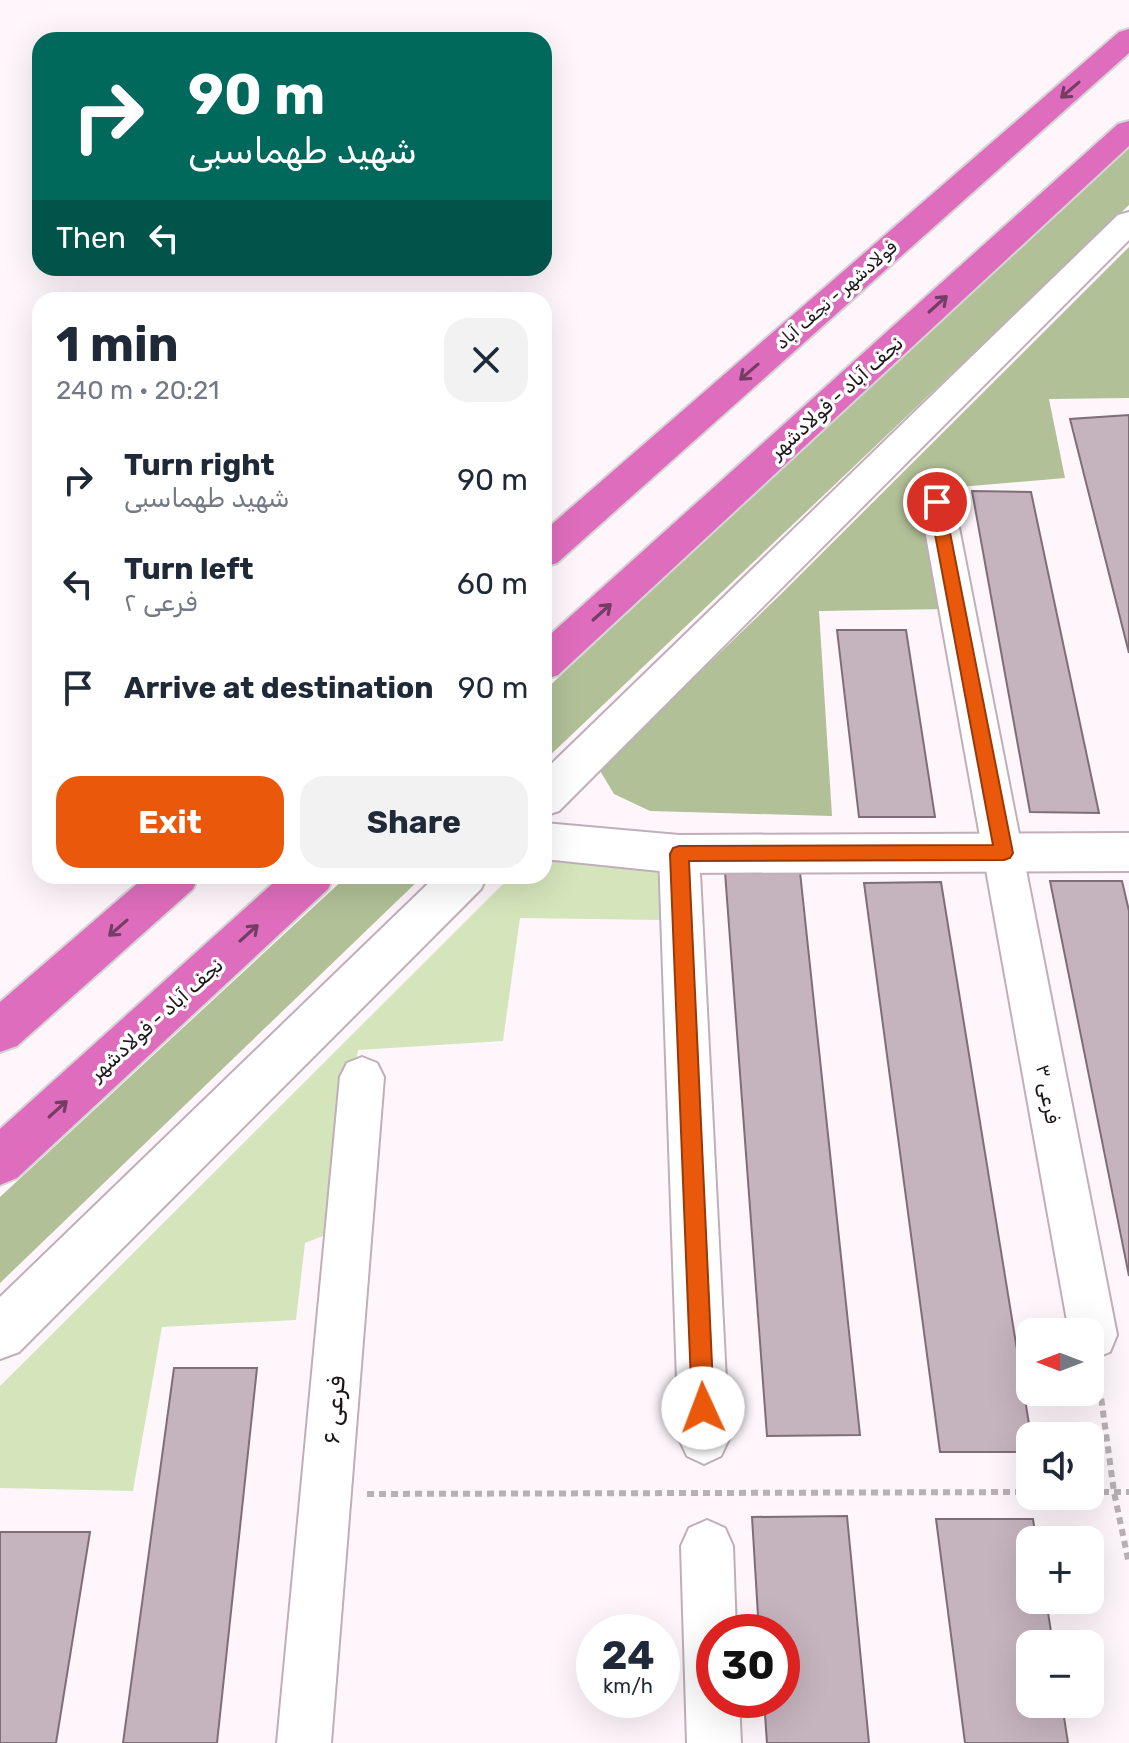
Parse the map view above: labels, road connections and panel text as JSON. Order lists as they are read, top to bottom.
{
  "streets": {
    "highway": ["فولادشهر - نجف آباد", "نجف آباد - فولادشهر"],
    "street": ["فرعی ۳", "فرعی ۶"]
  },
  "one_way": ["فولادشهر - نجف آباد", "نجف آباد - فولادشهر"],
  "north": "left",
  "page": {
    "turn": ["90 m", "شهید طهماسبی"],
    "then": "Then",
    "heading": ["1 min", "240 m · 20:21"],
    "list": [
      {
        "name": "Turn right",
        "note": "شهید طهماسبی",
        "value": "90 m"
      },
      {
        "name": "Turn left",
        "note": "فرعی ۲",
        "value": "60 m"
      },
      {
        "name": "Arrive at destination",
        "value": "90 m"
      }
    ],
    "buttons": ["Exit", "Share"],
    "map_buttons": ["+", "−"],
    "speed": "24 km/h",
    "limit": "30"
  }
}
